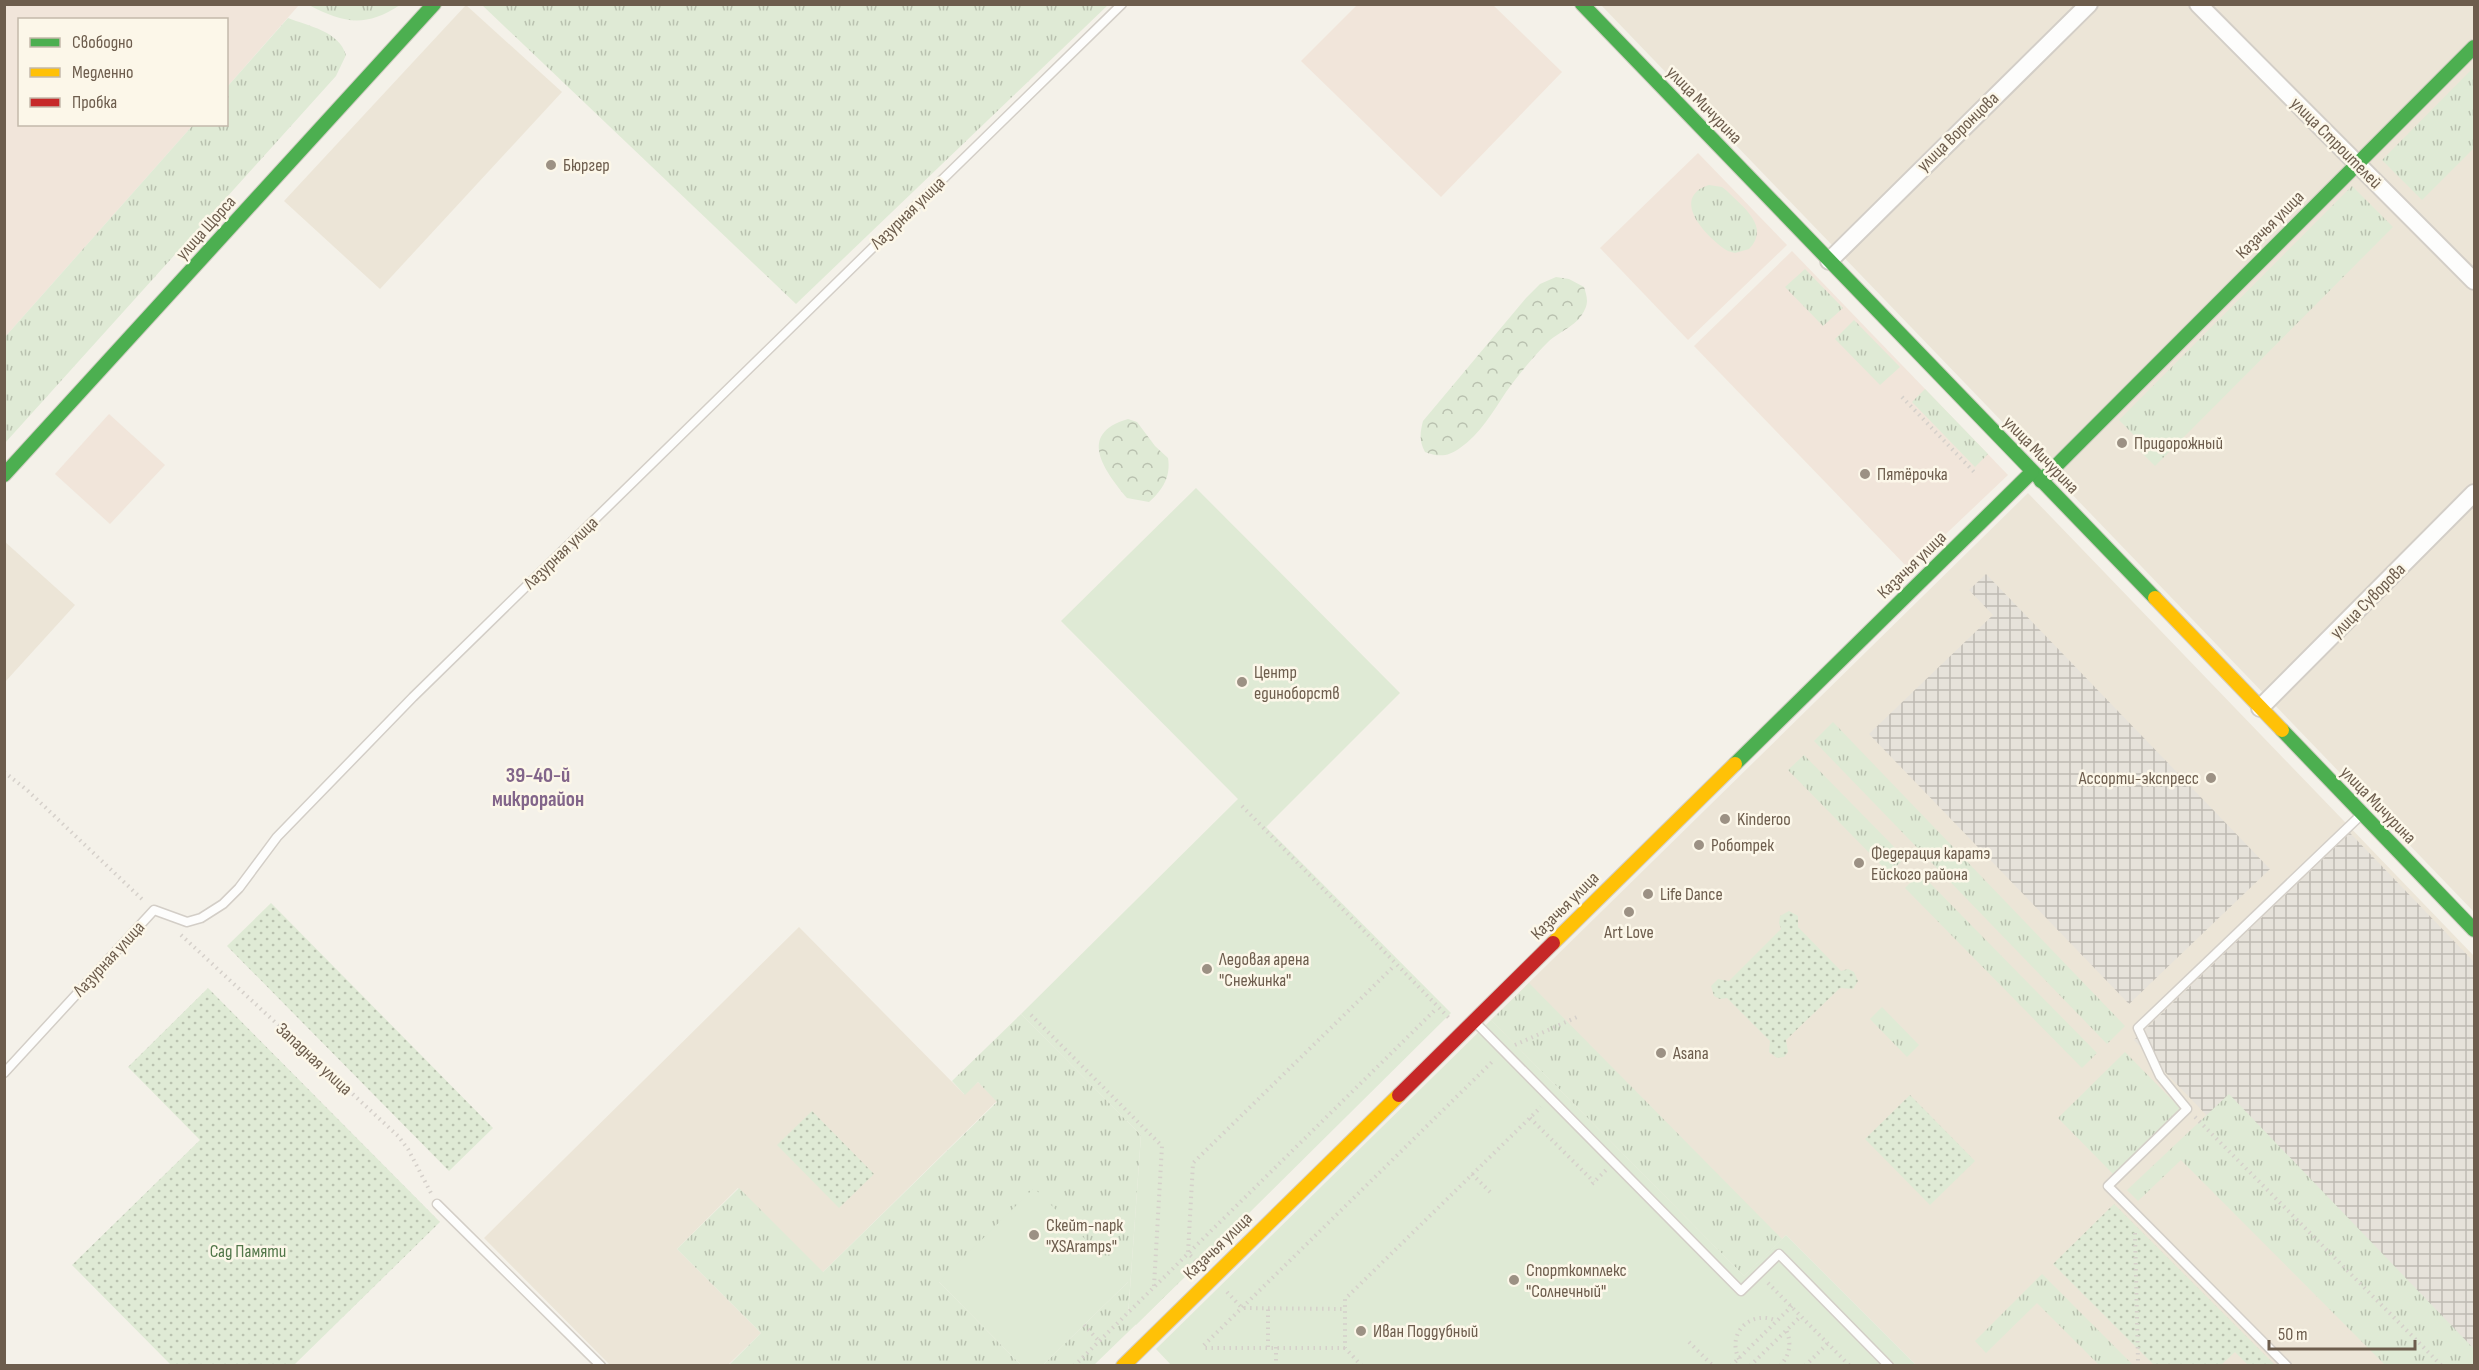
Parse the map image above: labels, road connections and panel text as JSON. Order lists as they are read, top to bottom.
{
  "streets": {
    "street": [
      "улица Мичурина",
      "улица Воронцова",
      "улица Строителей",
      "Казачья улица",
      "улица Щорса",
      "улица Суворова"
    ],
    "lane": ["Лазурная улица"],
    "path": ["Западная улица"]
  },
  "crossings": [
    ["улица Мичурина", "улица Воронцова"],
    ["улица Мичурина", "Казачья улица"],
    ["улица Мичурина", "улица Суворова"],
    ["улица Строителей", "Казачья улица"]
  ],
  "districts": ["39-40-й микрорайон"],
  "parks": ["Сад Памяти"],
  "places": [
    "Бюргер",
    "Придорожный",
    "Пятёрочка",
    "Центр единоборств",
    "Ассорти-экспресс",
    "Kinderoo",
    "Роботрек",
    "Федерация каратэ Ейского района",
    "Life Dance",
    "Art Love",
    "Ледовая арена \"Снежинка\"",
    "Asana",
    "Скейт-парк \"XSAramps\"",
    "Спорткомплекс \"Солнечный\"",
    "Иван Поддубный"
  ],
  "legend": ["Свободно", "Медленно", "Пробка"],
  "scale_bar": "50 m"
}
